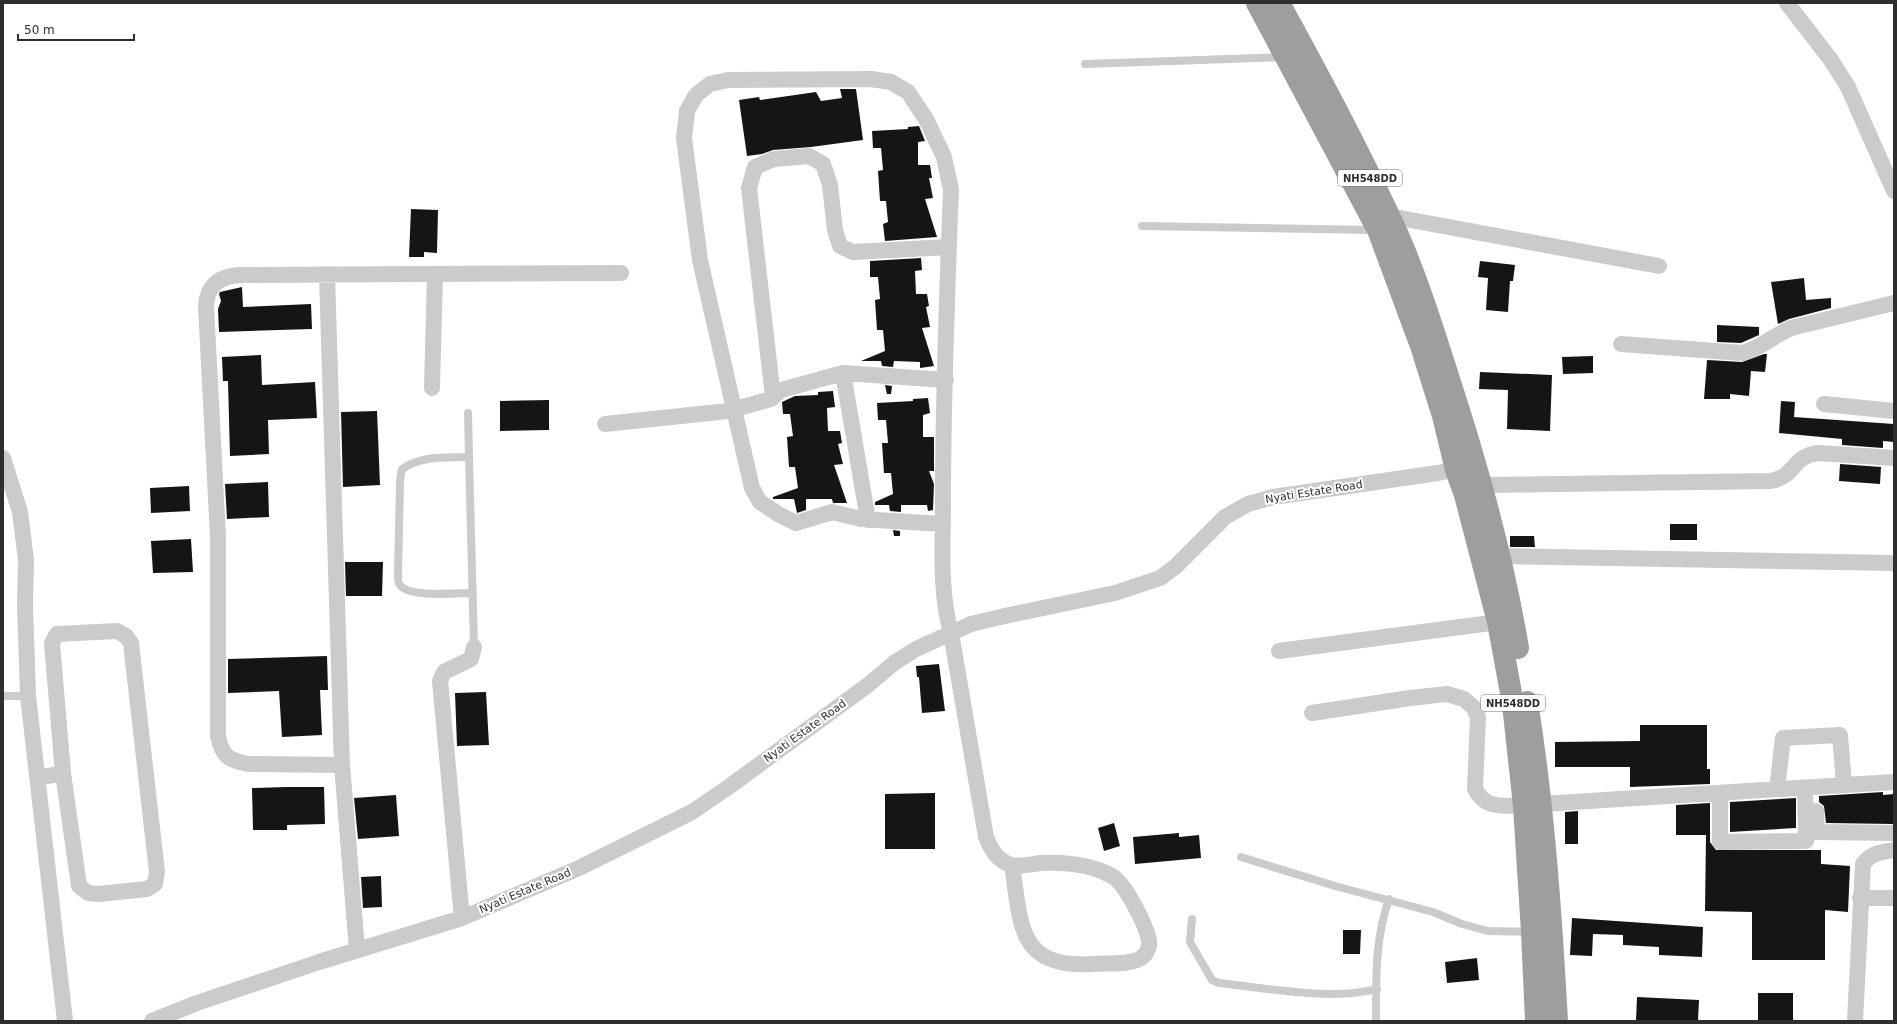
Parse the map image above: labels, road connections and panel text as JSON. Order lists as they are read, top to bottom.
{
  "streets": {
    "highway": ["NH548DD"],
    "street": ["Nyati Estate Road"]
  },
  "crossings": [
    ["NH548DD", "Nyati Estate Road"]
  ],
  "scale_bar": "50 m"
}
